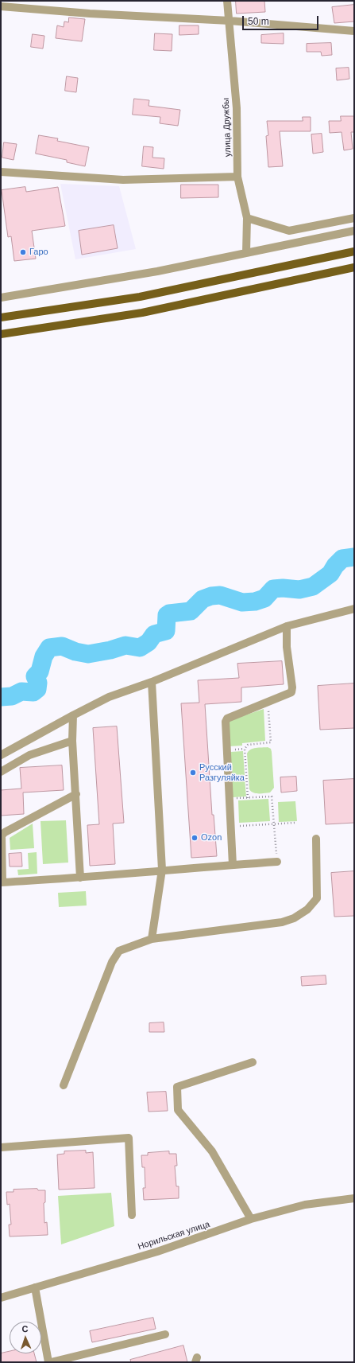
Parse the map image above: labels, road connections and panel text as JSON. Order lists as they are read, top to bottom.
{
  "streets": {
    "street": ["улица Дружбы", "Норильская улица"]
  },
  "places": ["Гаро", "Русский Разгуляйка", "Ozon"],
  "scale_bar": "50 m",
  "north": "top"
}
